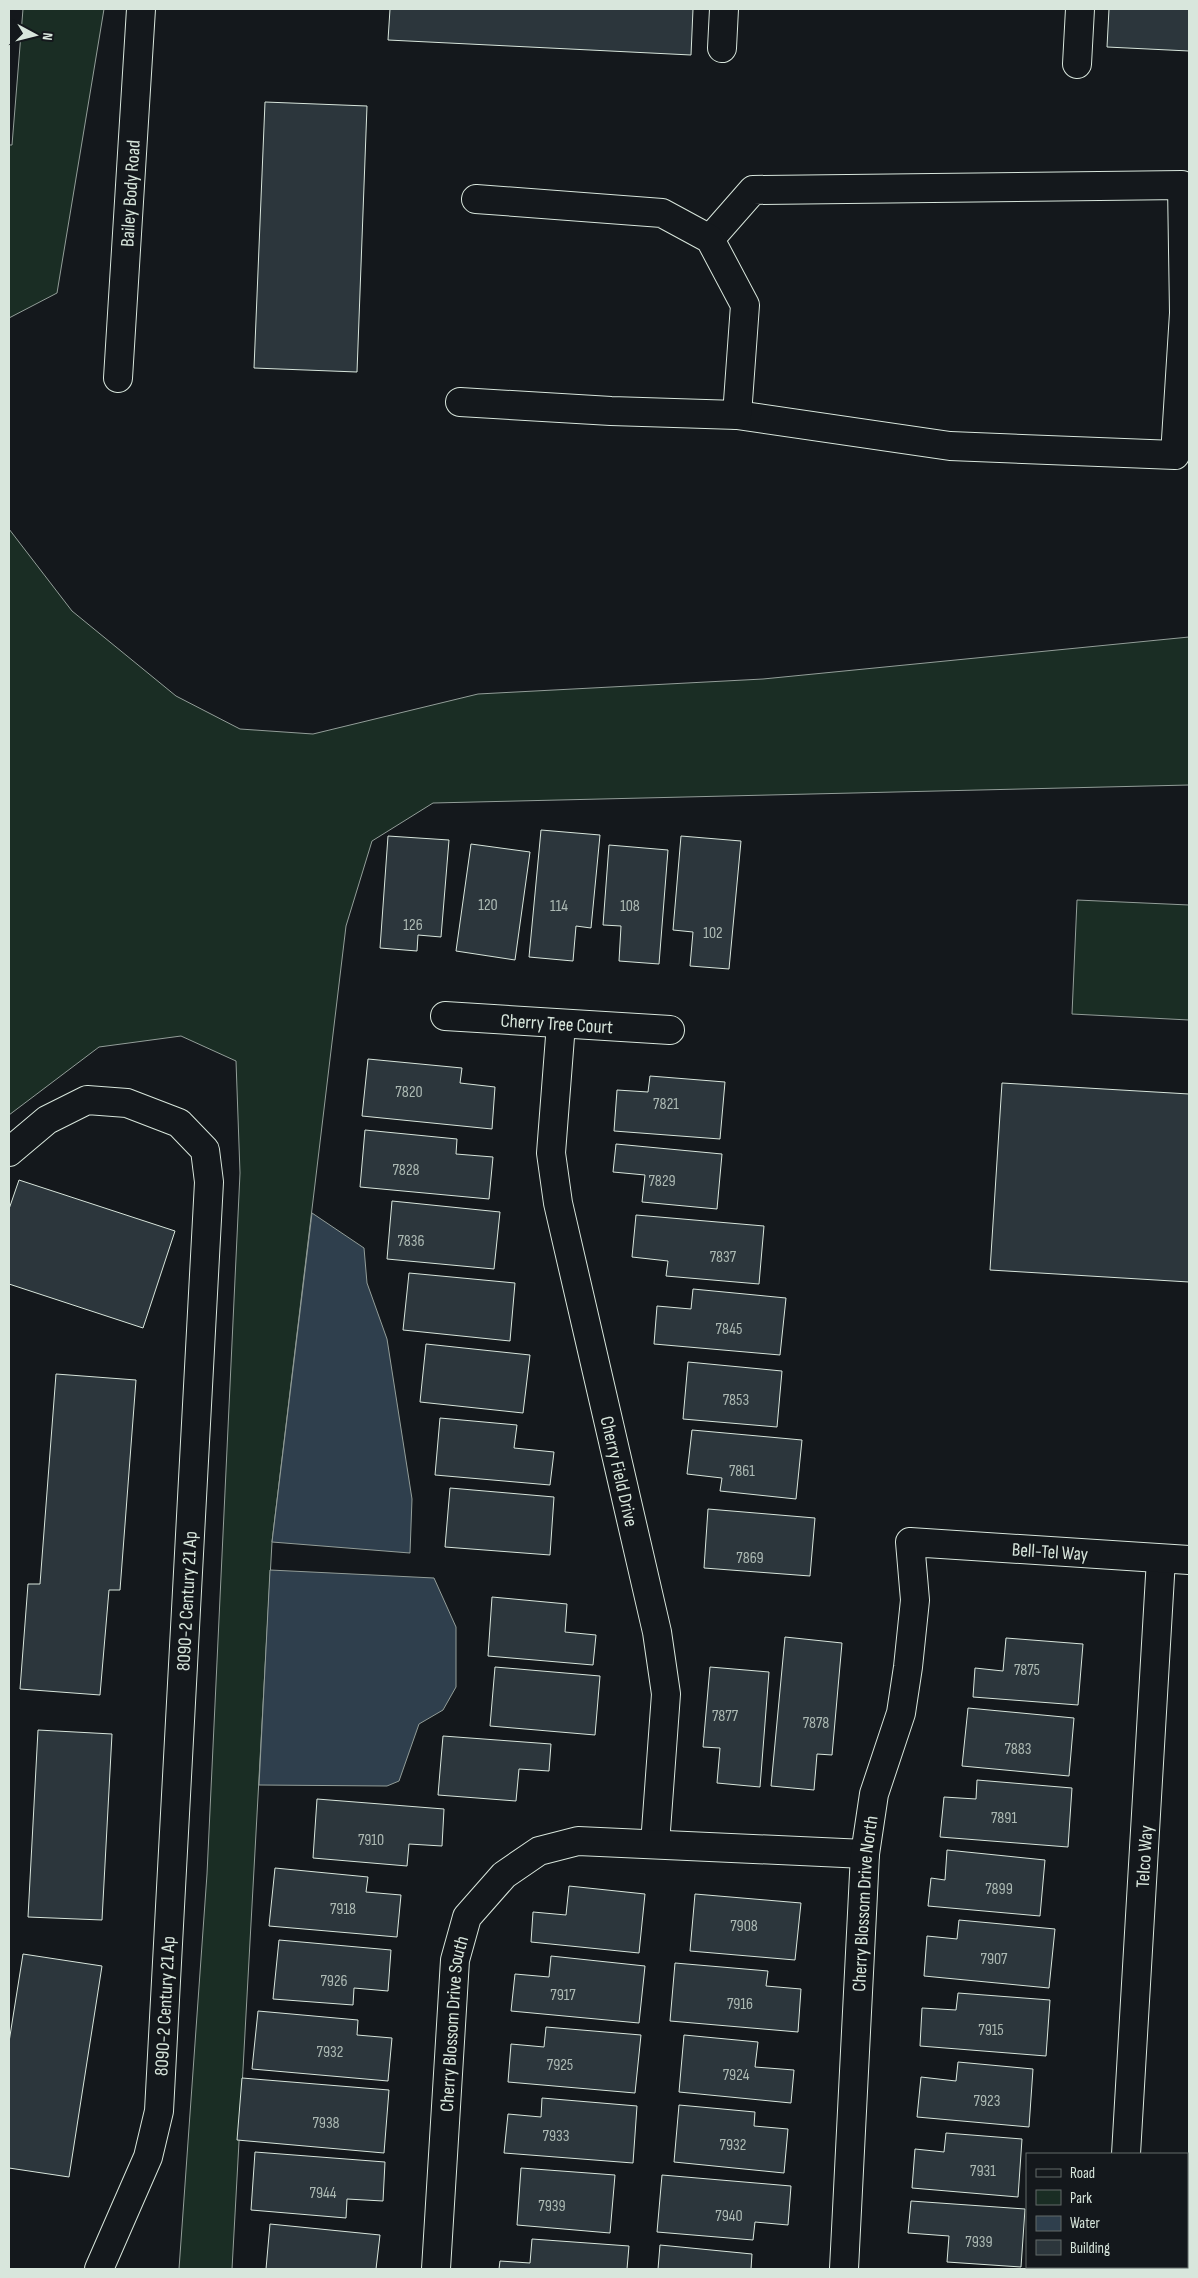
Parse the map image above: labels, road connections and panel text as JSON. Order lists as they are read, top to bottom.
{
  "streets": {
    "street": [
      "Bailey Body Road",
      "Cherry Tree Court",
      "Cherry Field Drive",
      "Bell-Tel Way",
      "8090-2 Century 21 Ap",
      "Telco Way",
      "Cherry Blossom Drive North",
      "Cherry Blossom Drive South"
    ]
  },
  "crossings": [
    ["Cherry Tree Court", "Cherry Field Drive"],
    ["Cherry Field Drive", "Cherry Blossom Drive South"],
    ["Bell-Tel Way", "Telco Way"],
    ["Bell-Tel Way", "Cherry Blossom Drive North"]
  ],
  "house_numbers": [
    "120",
    "114",
    "108",
    "126",
    "102",
    "7820",
    "7821",
    "7828",
    "7829",
    "7836",
    "7837",
    "7845",
    "7853",
    "7861",
    "7869",
    "7875",
    "7877",
    "7878",
    "7883",
    "7891",
    "7910",
    "7899",
    "7918",
    "7908",
    "7907",
    "7926",
    "7917",
    "7916",
    "7915",
    "7932",
    "7925",
    "7924",
    "7923",
    "7938",
    "7933",
    "7932",
    "7931",
    "7944",
    "7939",
    "7940",
    "7939"
  ],
  "legend": [
    "Road",
    "Park",
    "Water",
    "Building"
  ],
  "north": "right"
}
